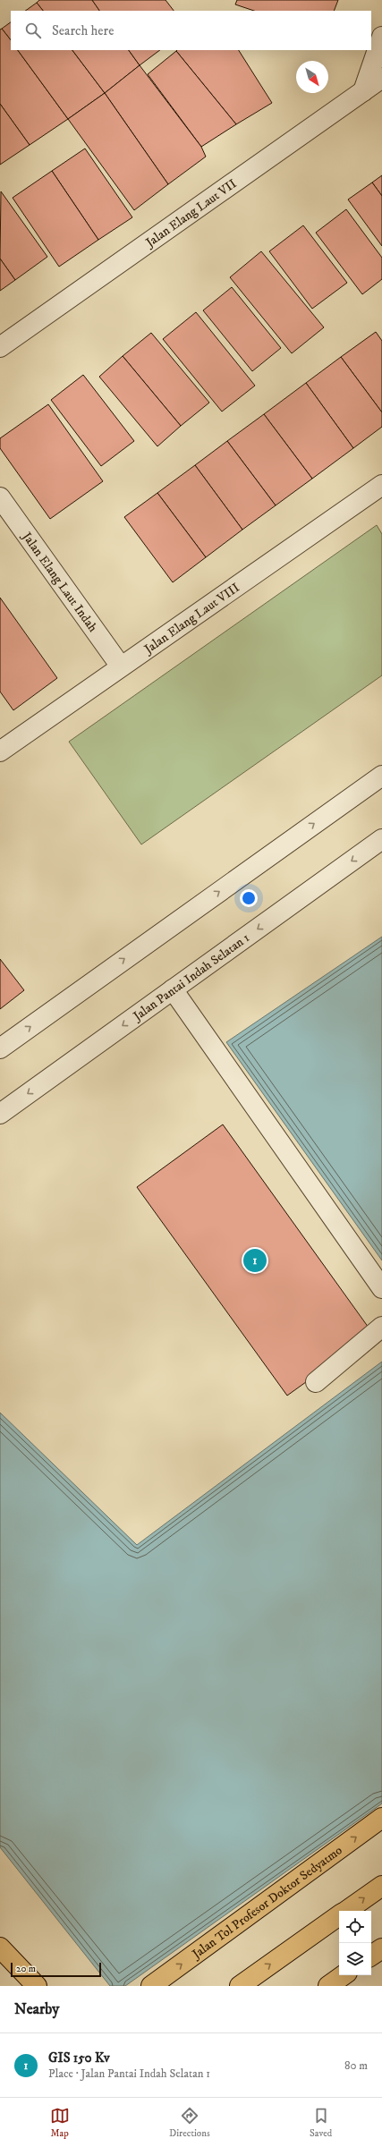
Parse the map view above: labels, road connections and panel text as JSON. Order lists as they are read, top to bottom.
{
  "streets": {
    "main road": ["Jalan Tol Profesor Doktor Sedyatmo"],
    "street": [
      "Jalan Elang Laut VII",
      "Jalan Elang Laut Indah",
      "Jalan Elang Laut VIII",
      "Jalan Pantai Indah Selatan 1"
    ]
  },
  "crossings": [
    ["Jalan Elang Laut Indah", "Jalan Elang Laut VIII"]
  ],
  "scale_bar": "20 m",
  "north": "bottom right",
  "page": {
    "search": "Search here",
    "pins": "1",
    "scale": "20 m",
    "heading": "Nearby",
    "list": [
      {
        "mark": "1",
        "name": "GIS 150 Kv",
        "note": "Place · Jalan Pantai Indah Selatan 1",
        "value": "80 m"
      }
    ],
    "nav": ["Map", "Directions", "Saved"]
  }
}
